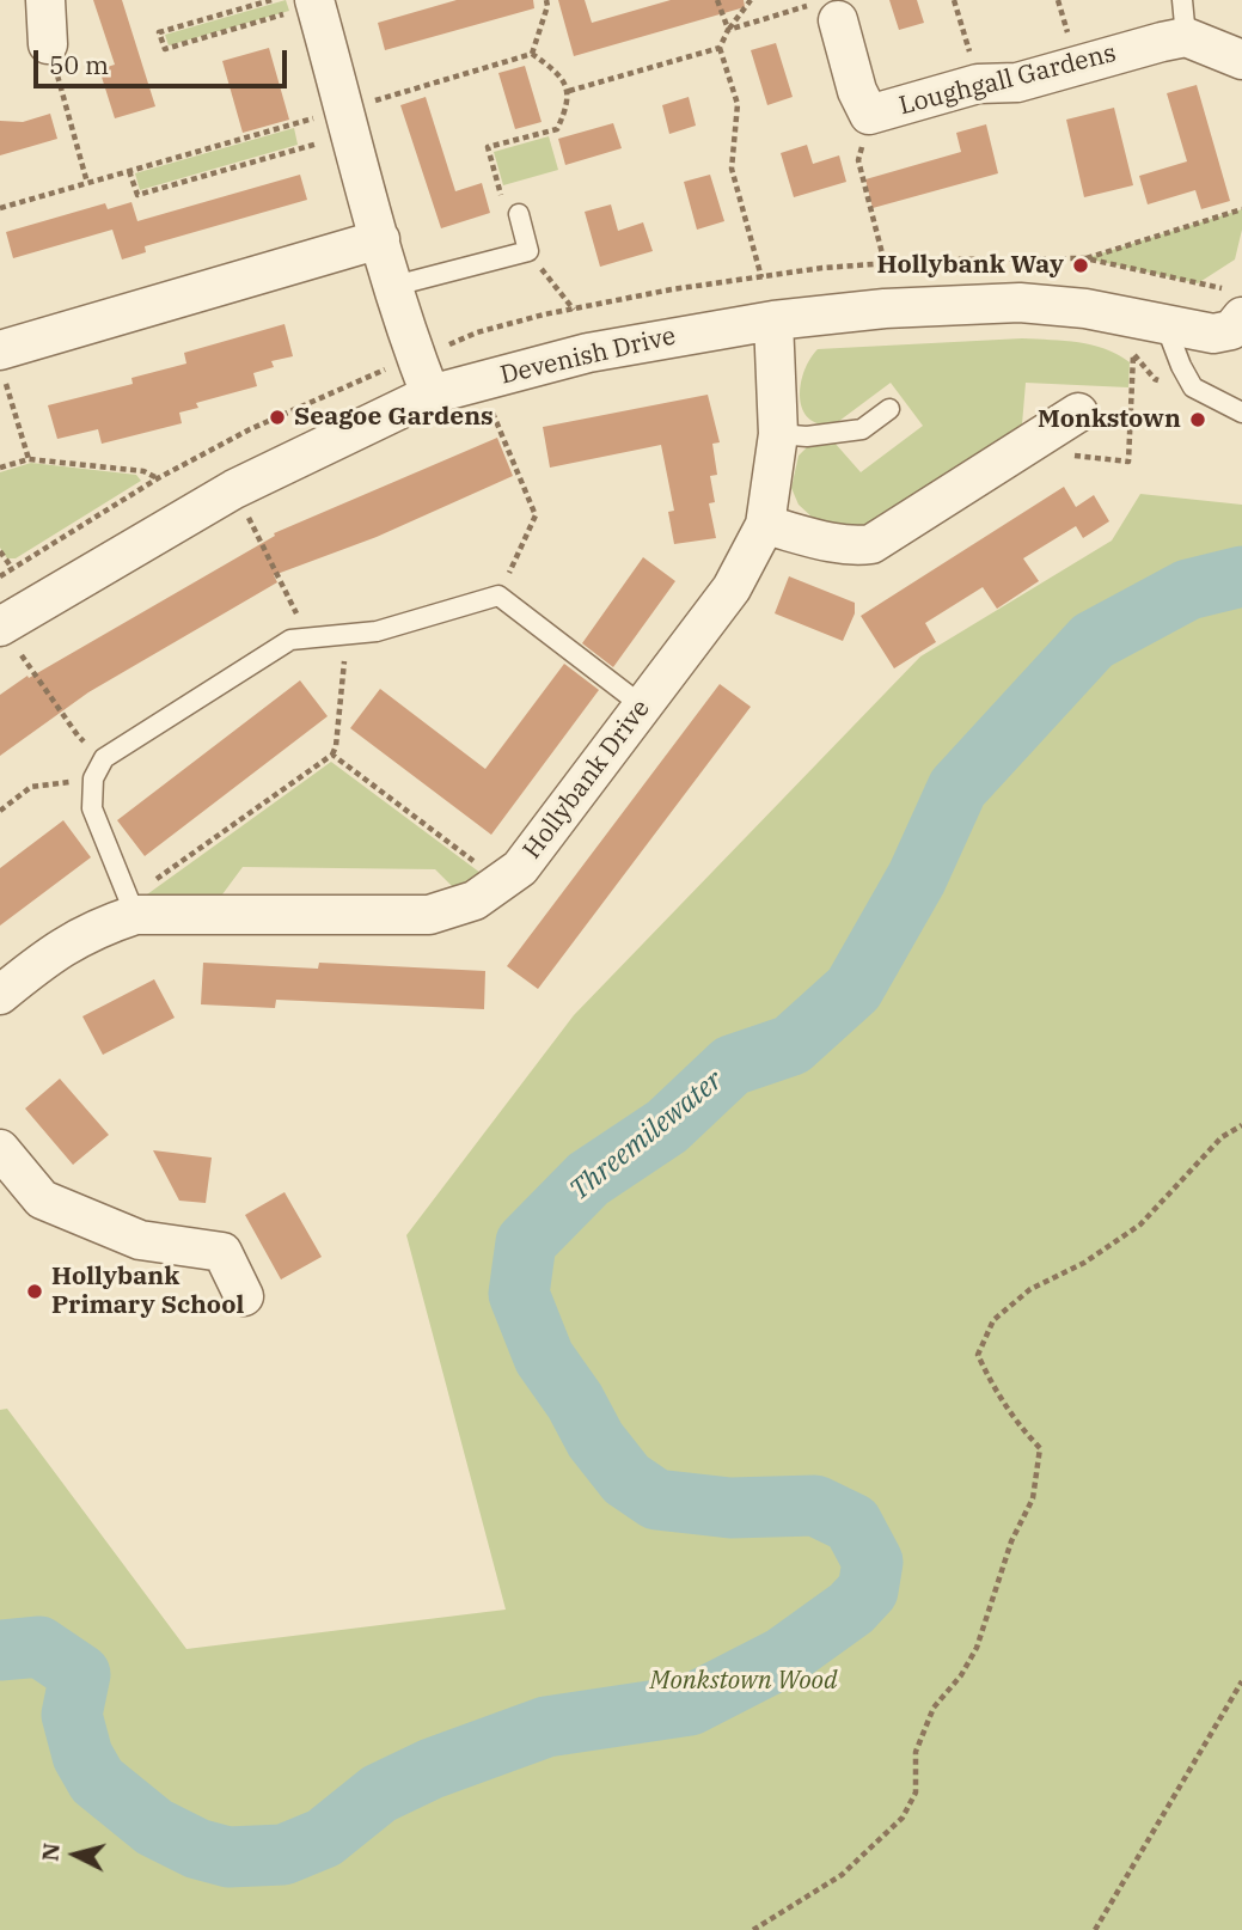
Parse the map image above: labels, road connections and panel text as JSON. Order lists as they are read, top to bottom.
{
  "streets": {
    "street": ["Loughgall Gardens", "Devenish Drive", "Hollybank Drive"]
  },
  "crossings": [
    ["Devenish Drive", "Hollybank Drive"]
  ],
  "water": ["Threemilewater"],
  "parks": ["Monkstown Wood"],
  "places": [
    "Hollybank Way",
    "Seagoe Gardens",
    "Monkstown",
    "Hollybank Primary School"
  ],
  "scale_bar": "50 m",
  "north": "left"
}
